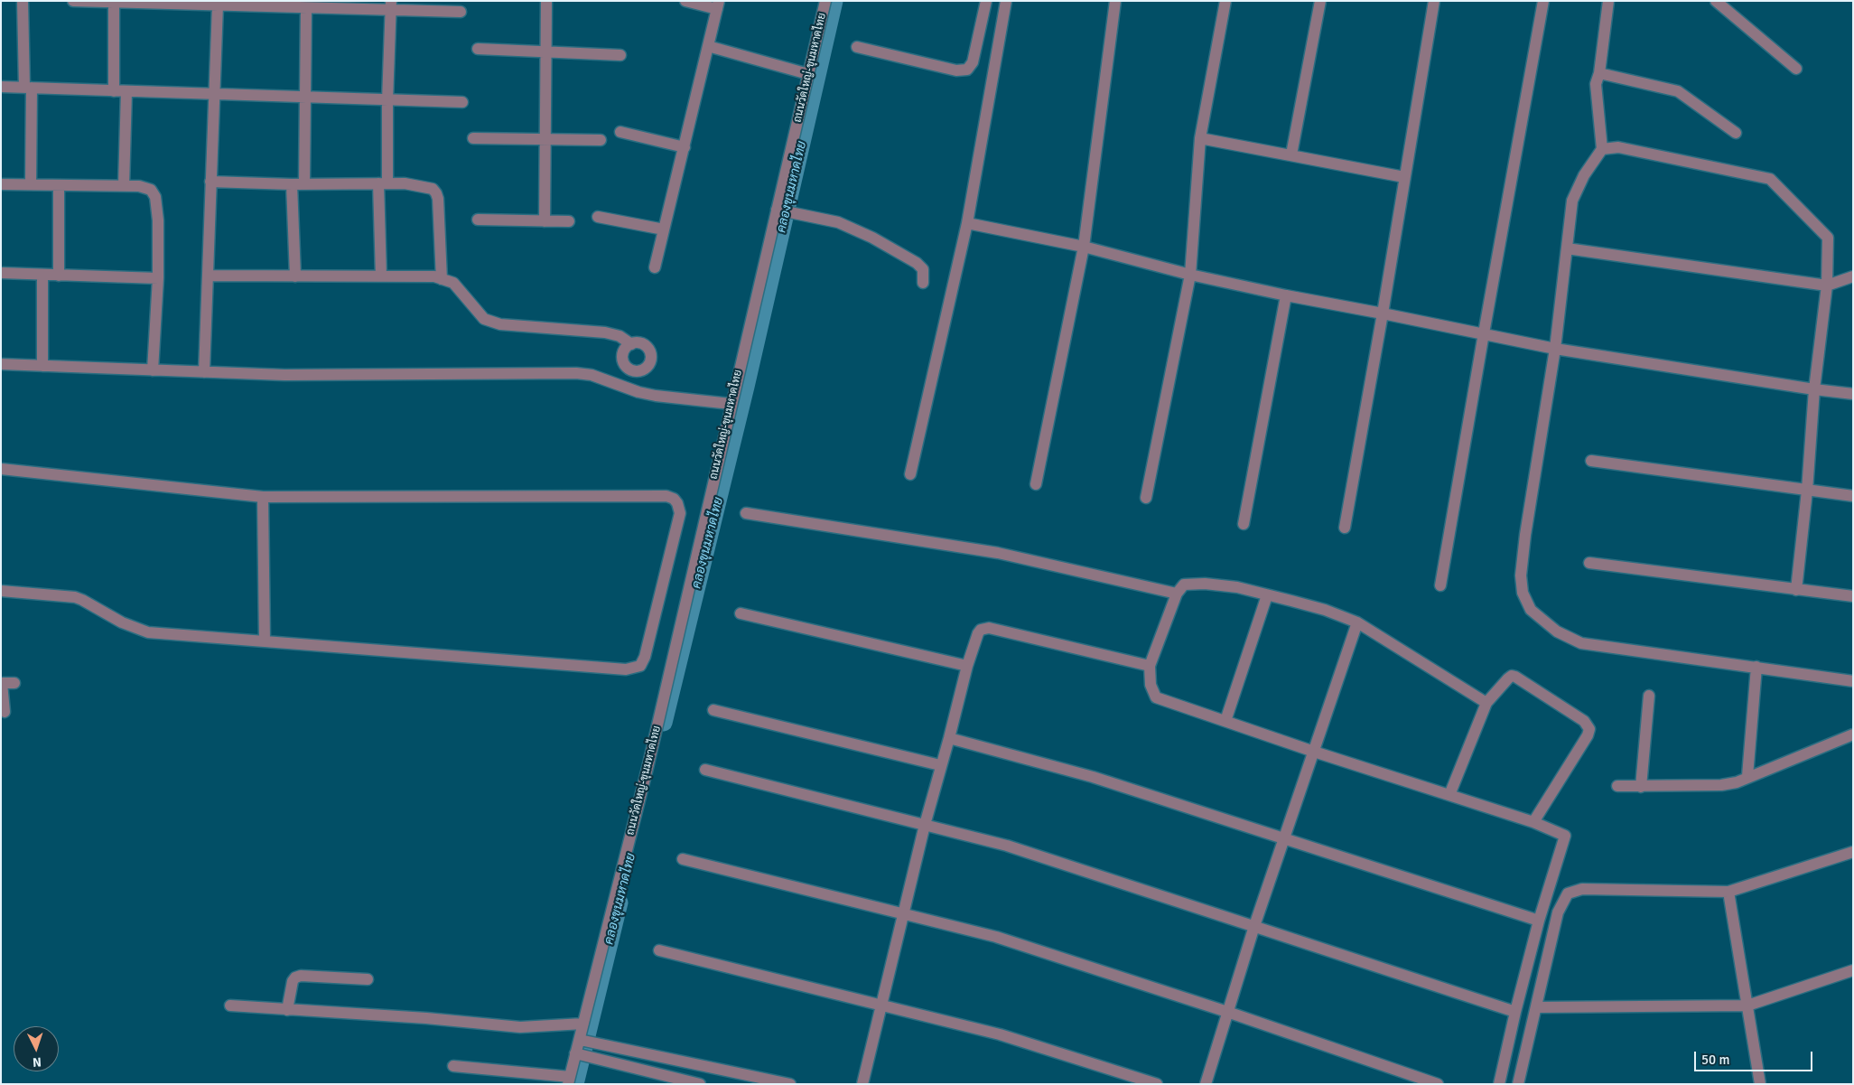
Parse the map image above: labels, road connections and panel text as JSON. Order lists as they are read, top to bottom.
{
  "streets": {
    "street": ["ถนนวัดใหญ่-ขุนมหาดไทย"]
  },
  "water": ["คลองขุนมหาดไทย"],
  "scale_bar": "50 m",
  "north": "bottom"
}
